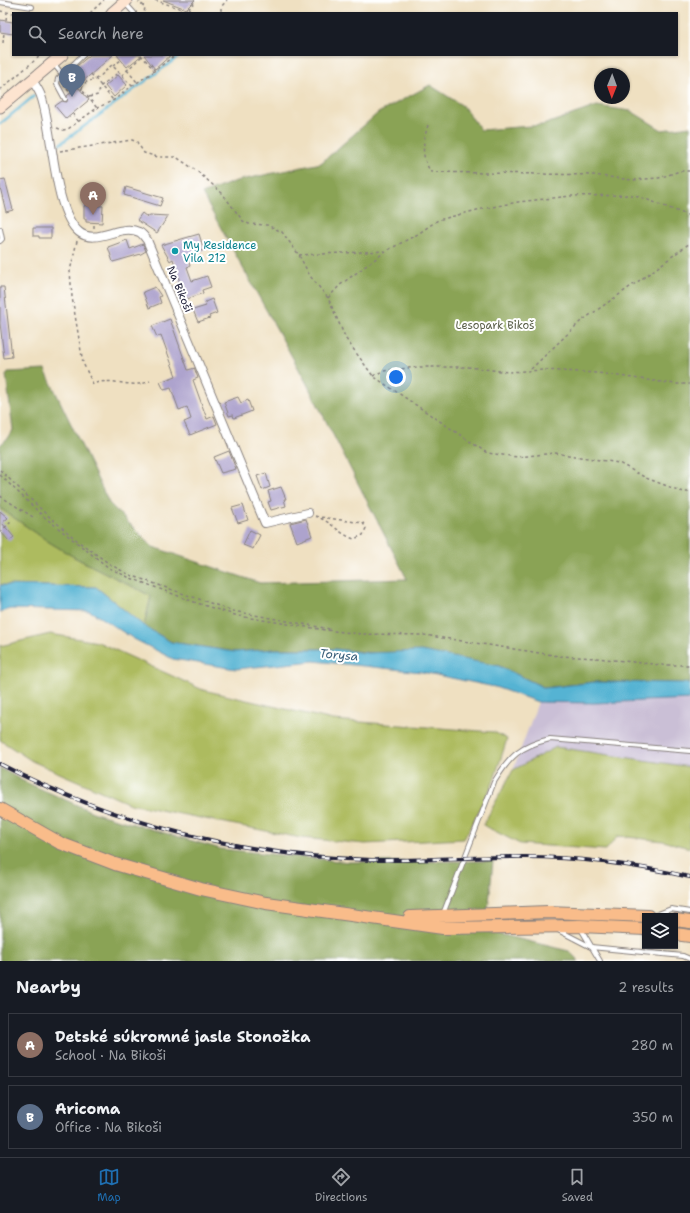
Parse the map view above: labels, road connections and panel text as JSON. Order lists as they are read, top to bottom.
{
  "streets": {
    "street": ["Na Bikoši"]
  },
  "water": ["Torysa"],
  "parks": ["Lesopark Bikoš"],
  "places": ["My Residence Vila 212"],
  "north": "bottom",
  "page": {
    "search": "Search here",
    "pins": ["B", "A"],
    "heading": ["Nearby", "2 results"],
    "list": [
      {
        "mark": "A",
        "name": "Detské súkromné jasle Stonožka",
        "note": "School · Na Bikoši",
        "value": "280 m"
      },
      {
        "mark": "B",
        "name": "Aricoma",
        "note": "Office · Na Bikoši",
        "value": "350 m"
      }
    ],
    "nav": ["Map", "Directions", "Saved"]
  }
}
